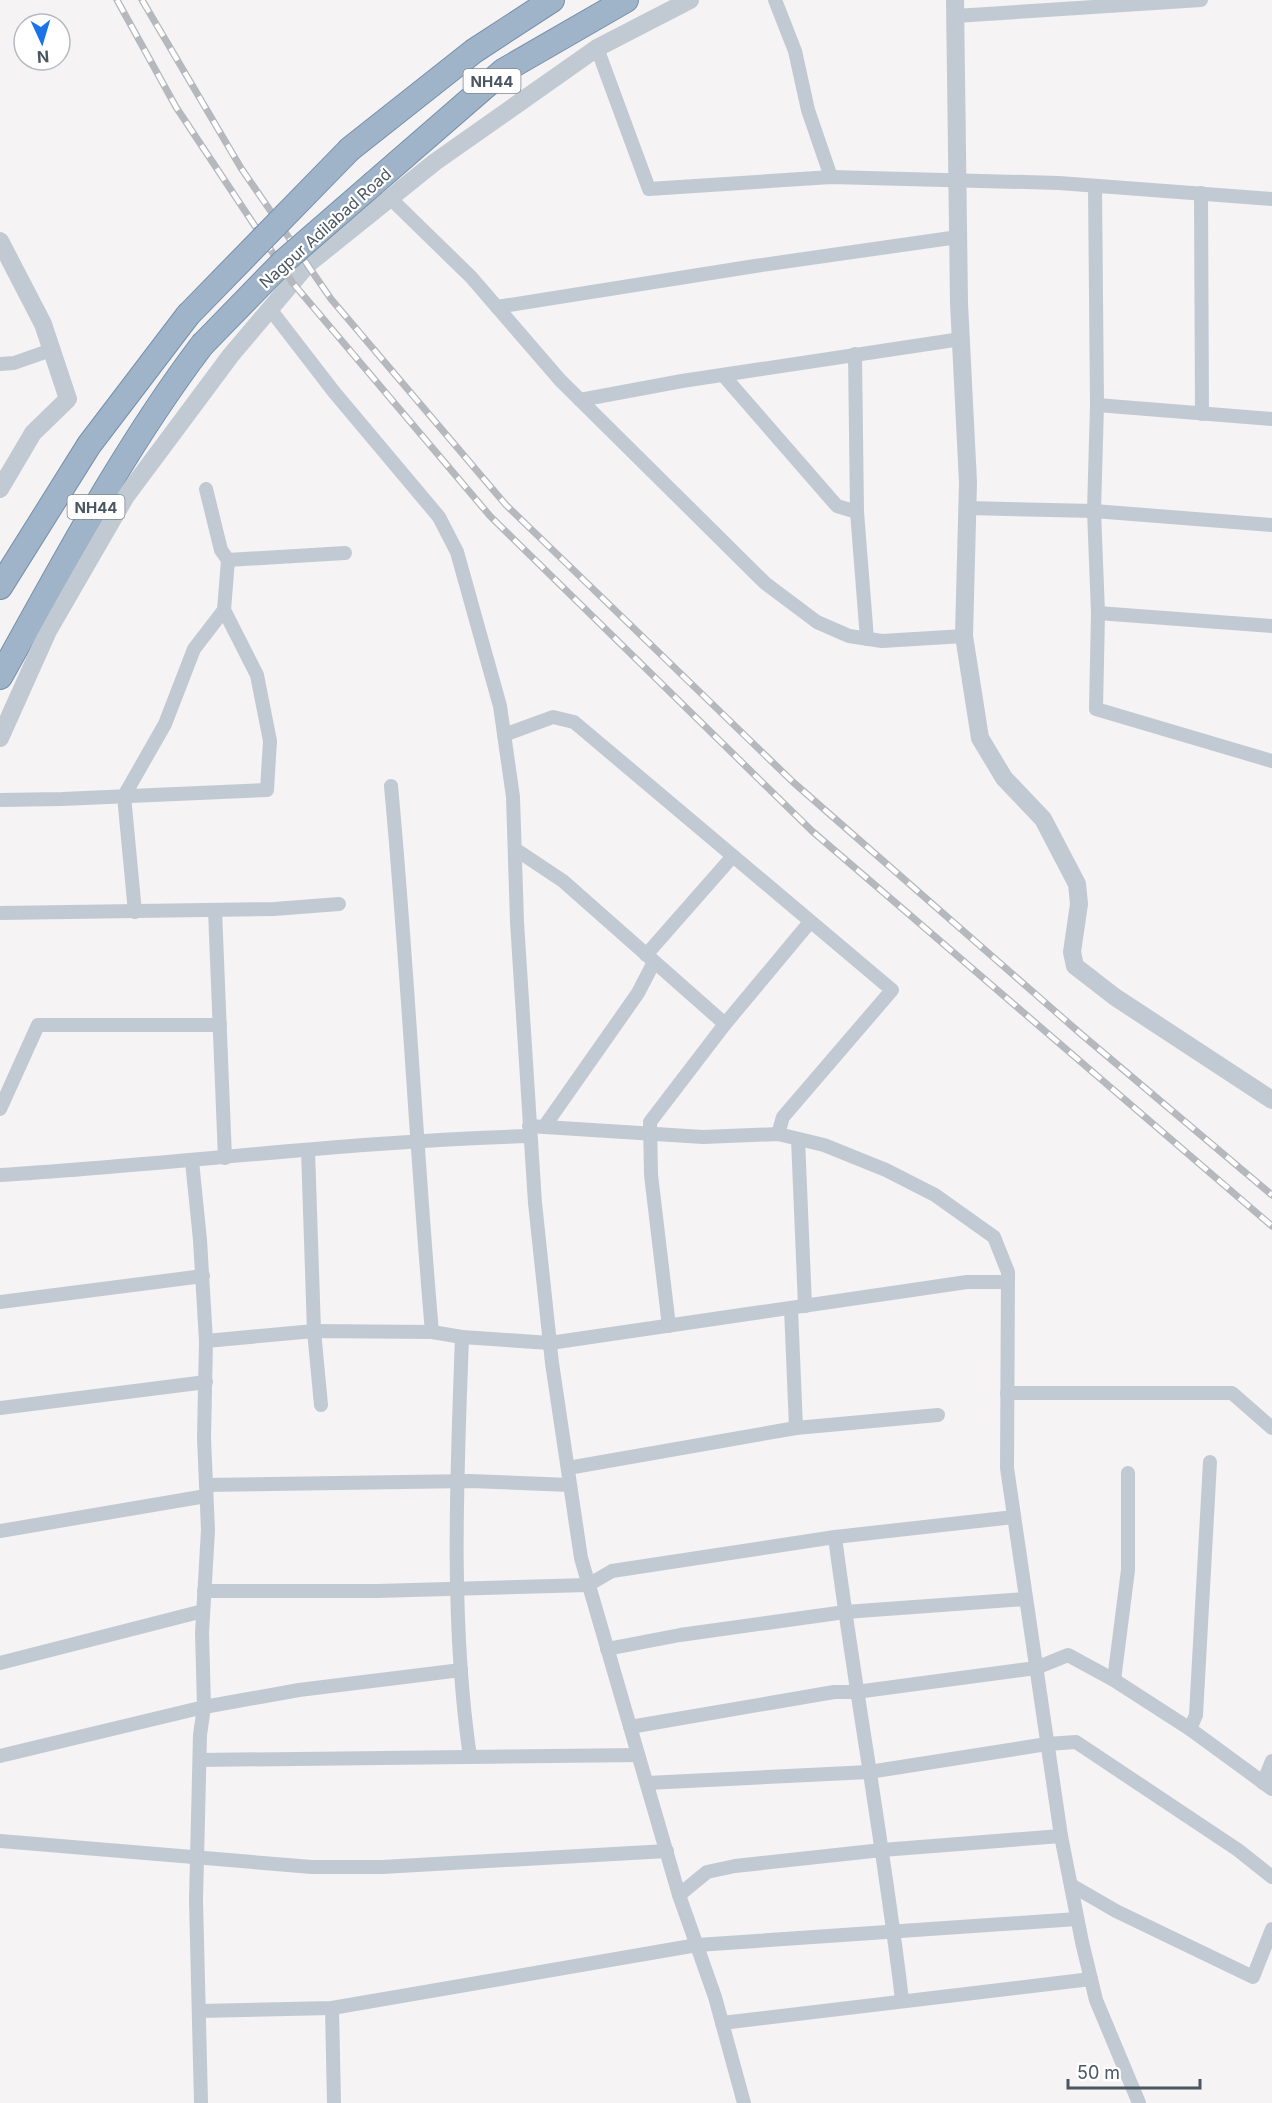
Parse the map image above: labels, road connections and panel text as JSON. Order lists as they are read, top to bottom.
{
  "streets": {
    "highway": ["NH44", "Nagpur Adilabad Road"]
  },
  "scale_bar": "50 m",
  "north": "bottom"
}
